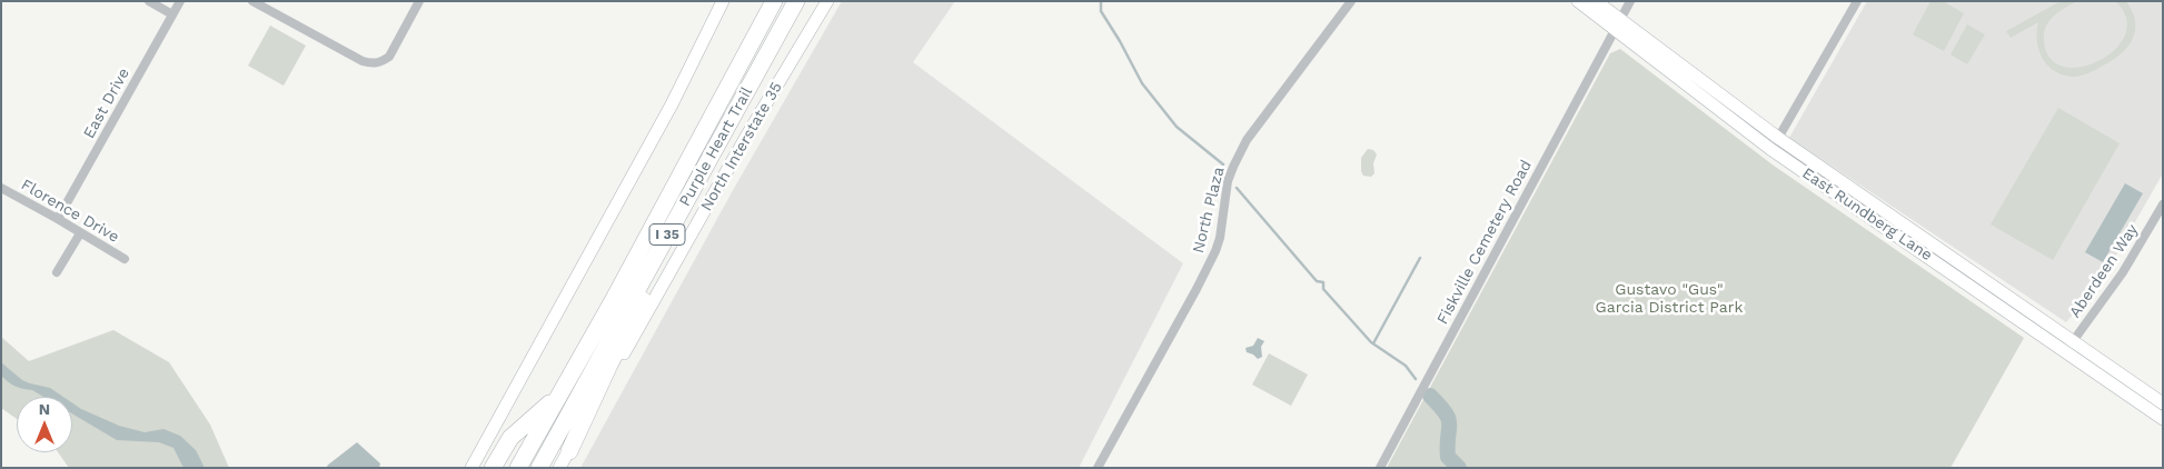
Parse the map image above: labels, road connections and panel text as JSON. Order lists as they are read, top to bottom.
{
  "streets": {
    "highway": ["Purple Heart Trail", "I 35"],
    "main road": ["North Interstate 35", "East Rundberg Lane"],
    "street": [
      "East Drive",
      "North Plaza",
      "Florence Drive",
      "Fiskville Cemetery Road",
      "Aberdeen Way"
    ]
  },
  "crossings": [
    ["East Drive", "Florence Drive"],
    ["East Rundberg Lane", "Fiskville Cemetery Road"],
    ["East Rundberg Lane", "Aberdeen Way"]
  ],
  "parks": ["Gustavo \"Gus\" Garcia District Park"],
  "north": "top"
}
